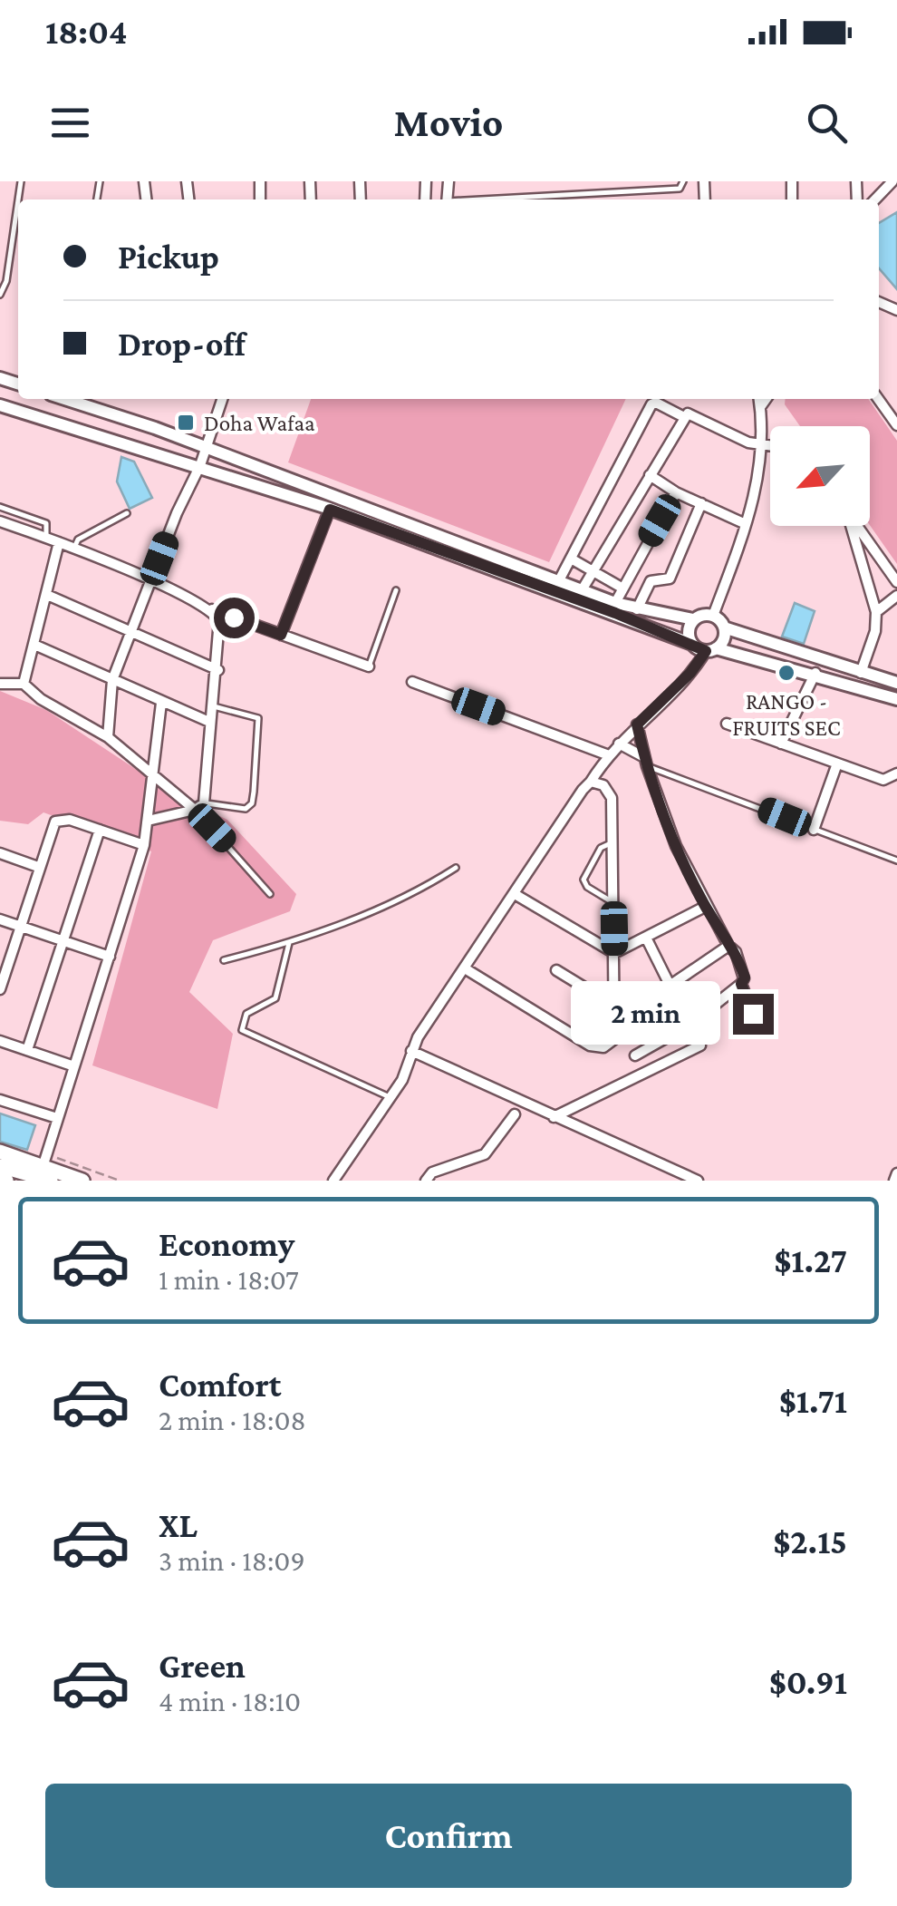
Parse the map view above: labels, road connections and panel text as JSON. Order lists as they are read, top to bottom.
{
  "places": {
    "transit": ["Doha Wafaa"],
    "other": ["RANGO - FRUITS SEC"]
  },
  "north": "bottom left",
  "page": {
    "status": "18:04",
    "header": "Movio",
    "banner": ["Pickup", "Drop-off"],
    "bubble": "2 min",
    "list": [
      {
        "name": "Economy",
        "note": "1 min · 18:07",
        "value": "$1.27"
      },
      {
        "name": "Comfort",
        "note": "2 min · 18:08",
        "value": "$1.71"
      },
      {
        "name": "XL",
        "note": "3 min · 18:09",
        "value": "$2.15"
      },
      {
        "name": "Green",
        "note": "4 min · 18:10",
        "value": "$0.91"
      }
    ],
    "buttons": "Confirm"
  }
}
